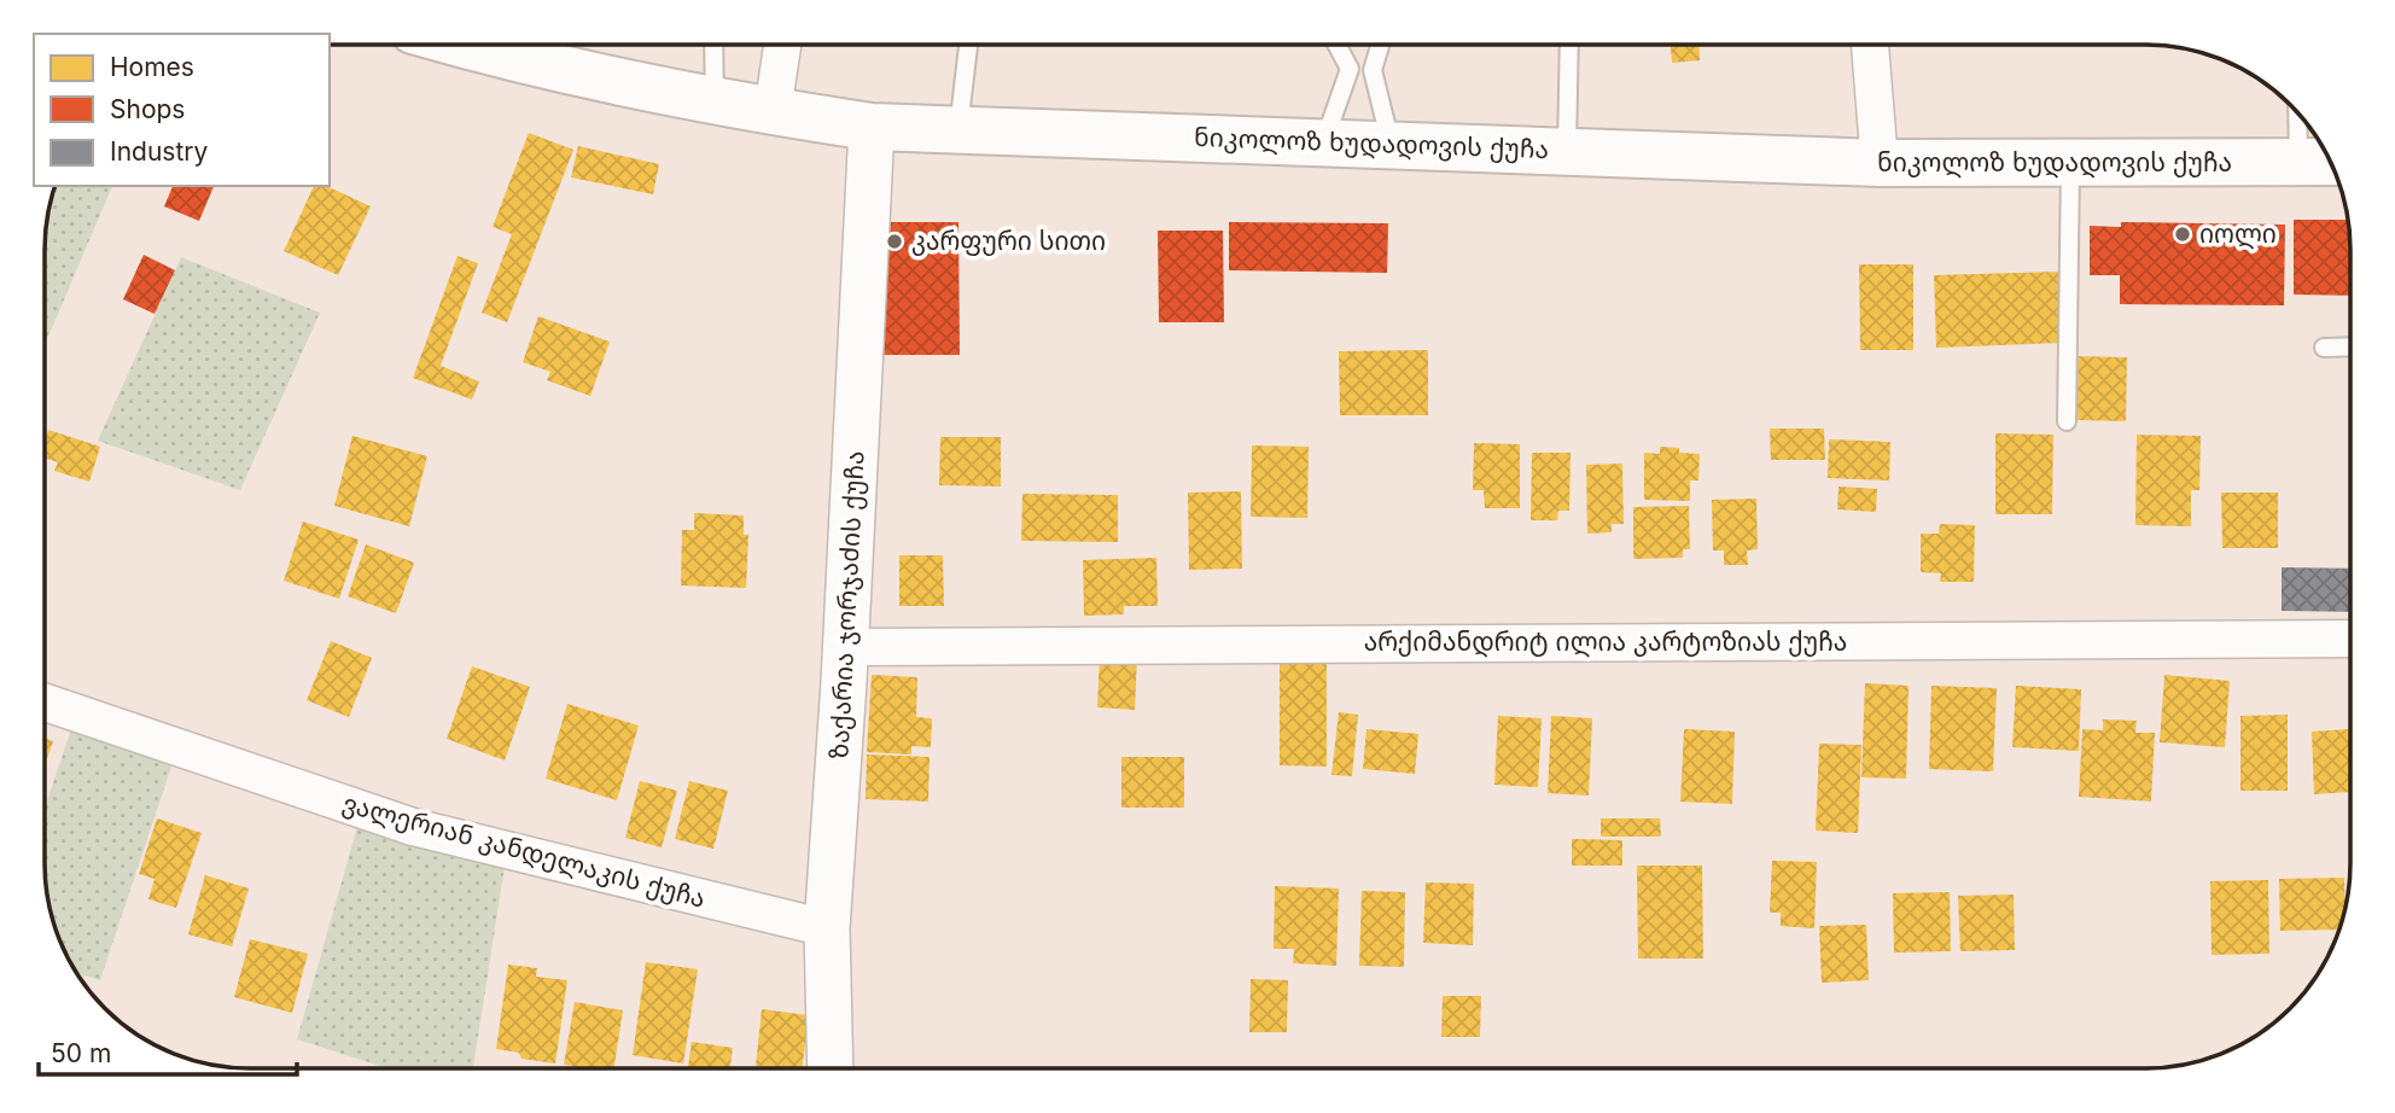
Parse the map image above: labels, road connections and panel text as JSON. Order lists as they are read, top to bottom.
{
  "streets": {
    "main road": ["ნიკოლოზ ხუდადოვის ქუჩა"],
    "street": ["ზაქარია ჯორჯაძის ქუჩა", "არქიმანდრიტ ილია კარტოზიას ქუჩა", "ვალერიან კანდელაკის ქუჩა"]
  },
  "crossings": [
    ["ნიკოლოზ ხუდადოვის ქუჩა", "ზაქარია ჯორჯაძის ქუჩა"],
    ["ზაქარია ჯორჯაძის ქუჩა", "არქიმანდრიტ ილია კარტოზიას ქუჩა"],
    ["ზაქარია ჯორჯაძის ქუჩა", "ვალერიან კანდელაკის ქუჩა"]
  ],
  "places": ["იოლი", "კარფური სითი"],
  "legend": ["Homes", "Shops", "Industry"],
  "scale_bar": "50 m"
}
